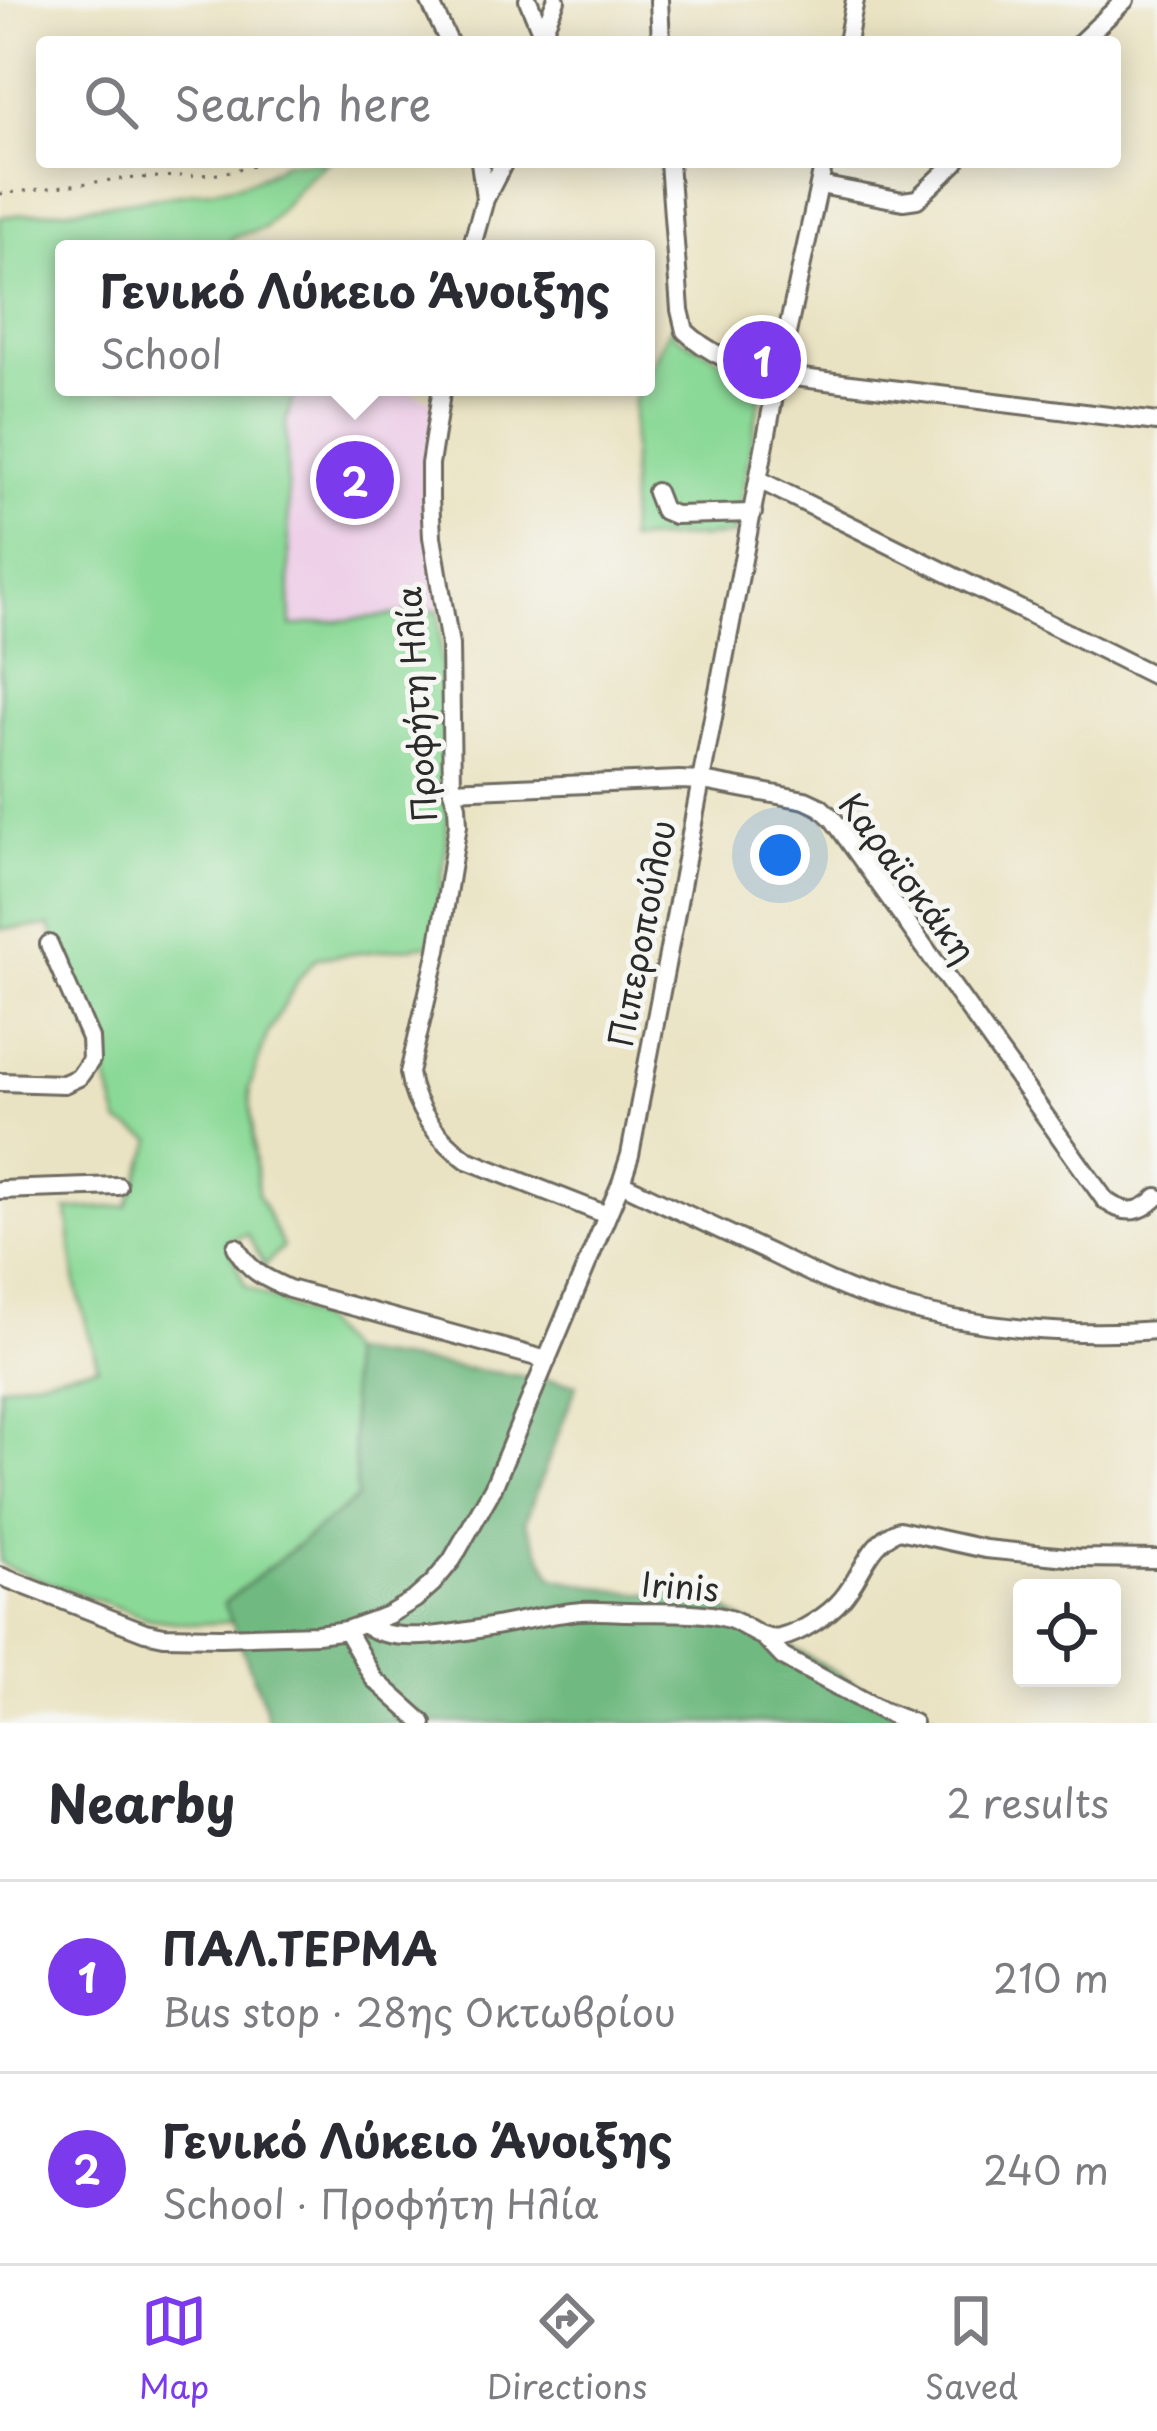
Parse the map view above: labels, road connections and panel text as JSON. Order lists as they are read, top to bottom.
{
  "streets": {
    "street": [
      "Προφήτη Ηλία",
      "Καραϊσκάκη",
      "Πιπεροπούλου",
      "Irinis"
    ]
  },
  "crossings": [
    ["Προφήτη Ηλία", "Καραϊσκάκη"],
    ["Προφήτη Ηλία", "Πιπεροπούλου"],
    ["Καραϊσκάκη", "Πιπεροπούλου"],
    ["Πιπεροπούλου", "Irinis"]
  ],
  "page": {
    "search": "Search here",
    "popup": ["Γενικό Λύκειο Άνοιξης", "School"],
    "pins": ["1", "2"],
    "heading": ["Nearby", "2 results"],
    "list": [
      {
        "mark": "1",
        "name": "ΠΑΛ.ΤΕΡΜΑ",
        "note": "Bus stop · 28ης Οκτωβρίου",
        "value": "210 m"
      },
      {
        "mark": "2",
        "name": "Γενικό Λύκειο Άνοιξης",
        "note": "School · Προφήτη Ηλία",
        "value": "240 m"
      }
    ],
    "nav": ["Map", "Directions", "Saved"]
  }
}
